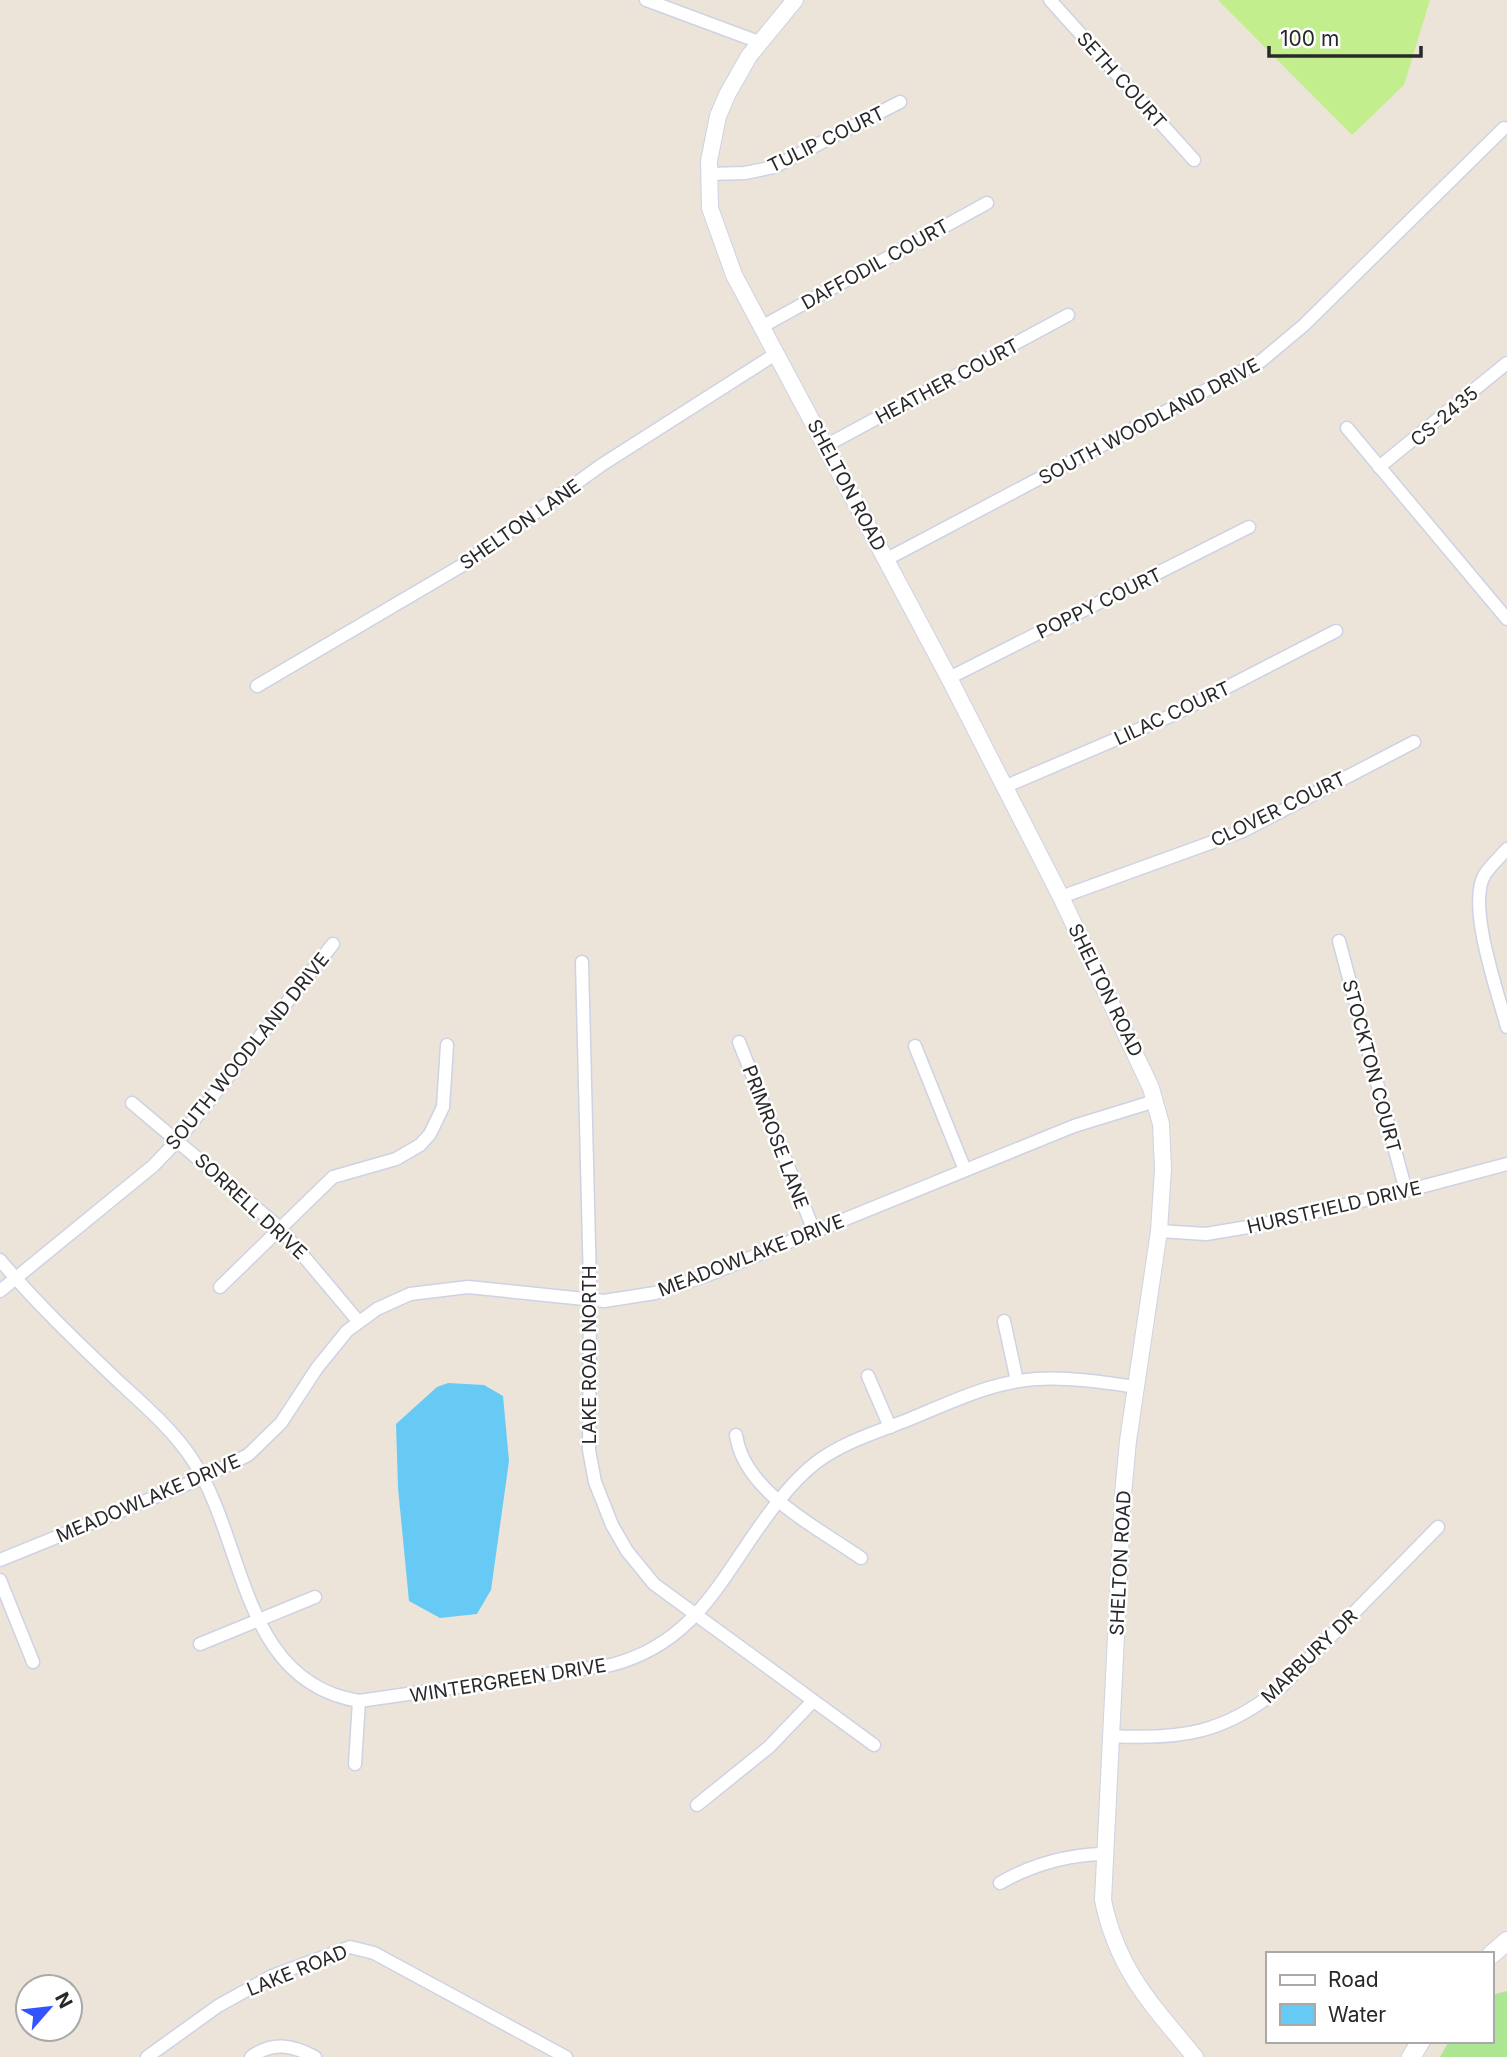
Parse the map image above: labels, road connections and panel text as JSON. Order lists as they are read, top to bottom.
{
  "streets": {
    "street": [
      "SETH COURT",
      "TULIP COURT",
      "DAFFODIL COURT",
      "HEATHER COURT",
      "CS-2435",
      "SOUTH WOODLAND DRIVE",
      "SHELTON ROAD",
      "SHELTON LANE",
      "POPPY COURT",
      "LILAC COURT",
      "CLOVER COURT",
      "STOCKTON COURT",
      "PRIMROSE LANE",
      "SORRELL DRIVE",
      "HURSTFIELD DRIVE",
      "MEADOWLAKE DRIVE",
      "LAKE ROAD NORTH",
      "MARBURY DR",
      "WINTERGREEN DRIVE",
      "LAKE ROAD"
    ]
  },
  "crossings": [
    ["TULIP COURT", "SHELTON ROAD"],
    ["DAFFODIL COURT", "SHELTON ROAD"],
    ["HEATHER COURT", "SHELTON ROAD"],
    ["SOUTH WOODLAND DRIVE", "SHELTON ROAD"],
    ["SOUTH WOODLAND DRIVE", "SORRELL DRIVE"],
    ["SOUTH WOODLAND DRIVE", "WINTERGREEN DRIVE"],
    ["SHELTON ROAD", "SHELTON LANE"],
    ["SHELTON ROAD", "POPPY COURT"],
    ["SHELTON ROAD", "LILAC COURT"],
    ["SHELTON ROAD", "CLOVER COURT"],
    ["SHELTON ROAD", "HURSTFIELD DRIVE"],
    ["SHELTON ROAD", "MEADOWLAKE DRIVE"],
    ["SHELTON ROAD", "MARBURY DR"],
    ["SHELTON ROAD", "WINTERGREEN DRIVE"],
    ["STOCKTON COURT", "HURSTFIELD DRIVE"],
    ["PRIMROSE LANE", "MEADOWLAKE DRIVE"],
    ["SORRELL DRIVE", "MEADOWLAKE DRIVE"],
    ["MEADOWLAKE DRIVE", "LAKE ROAD NORTH"],
    ["MEADOWLAKE DRIVE", "WINTERGREEN DRIVE"],
    ["LAKE ROAD NORTH", "WINTERGREEN DRIVE"]
  ],
  "legend": ["Road", "Water"],
  "scale_bar": "100 m",
  "north": "top right"
}
